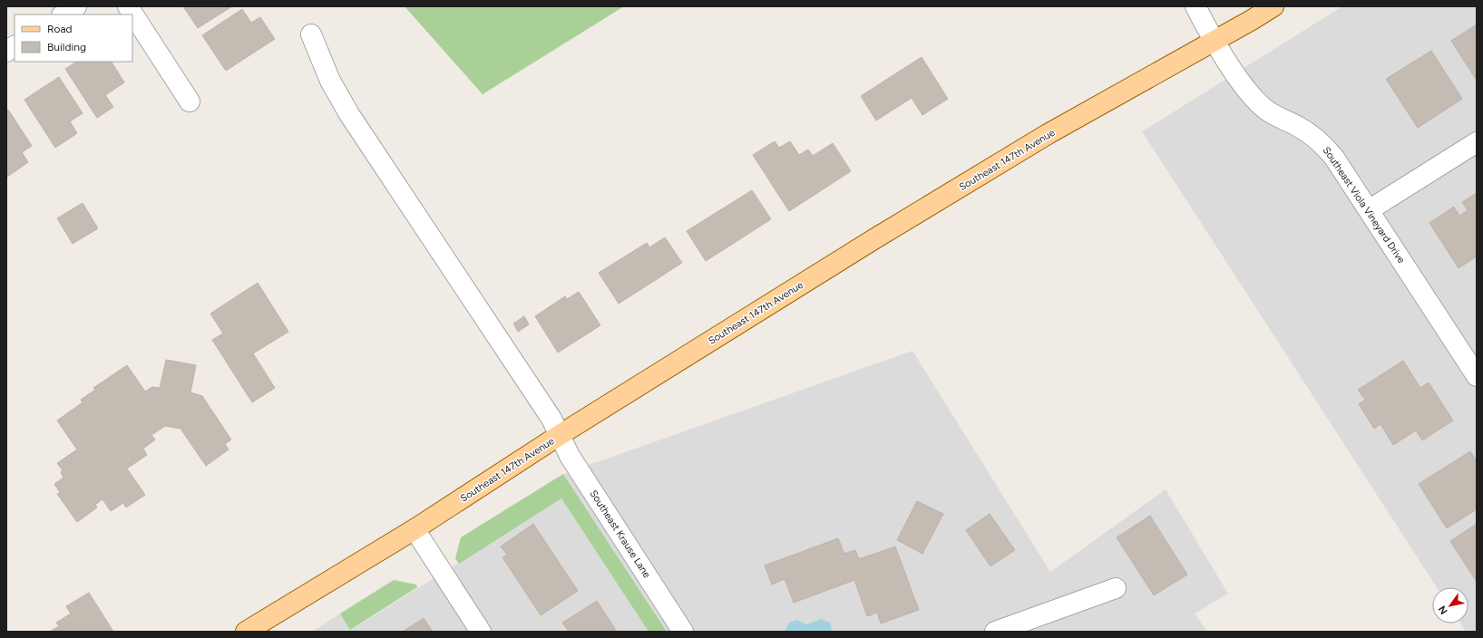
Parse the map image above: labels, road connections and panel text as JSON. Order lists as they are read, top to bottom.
{
  "streets": {
    "main road": ["Southeast 147th Avenue"],
    "street": ["Southeast Viola Vineyard Drive", "Southeast Krause Lane"]
  },
  "crossings": [
    ["Southeast 147th Avenue", "Southeast Viola Vineyard Drive"],
    ["Southeast 147th Avenue", "Southeast Krause Lane"]
  ],
  "legend": ["Road", "Building"],
  "north": "bottom left"
}
